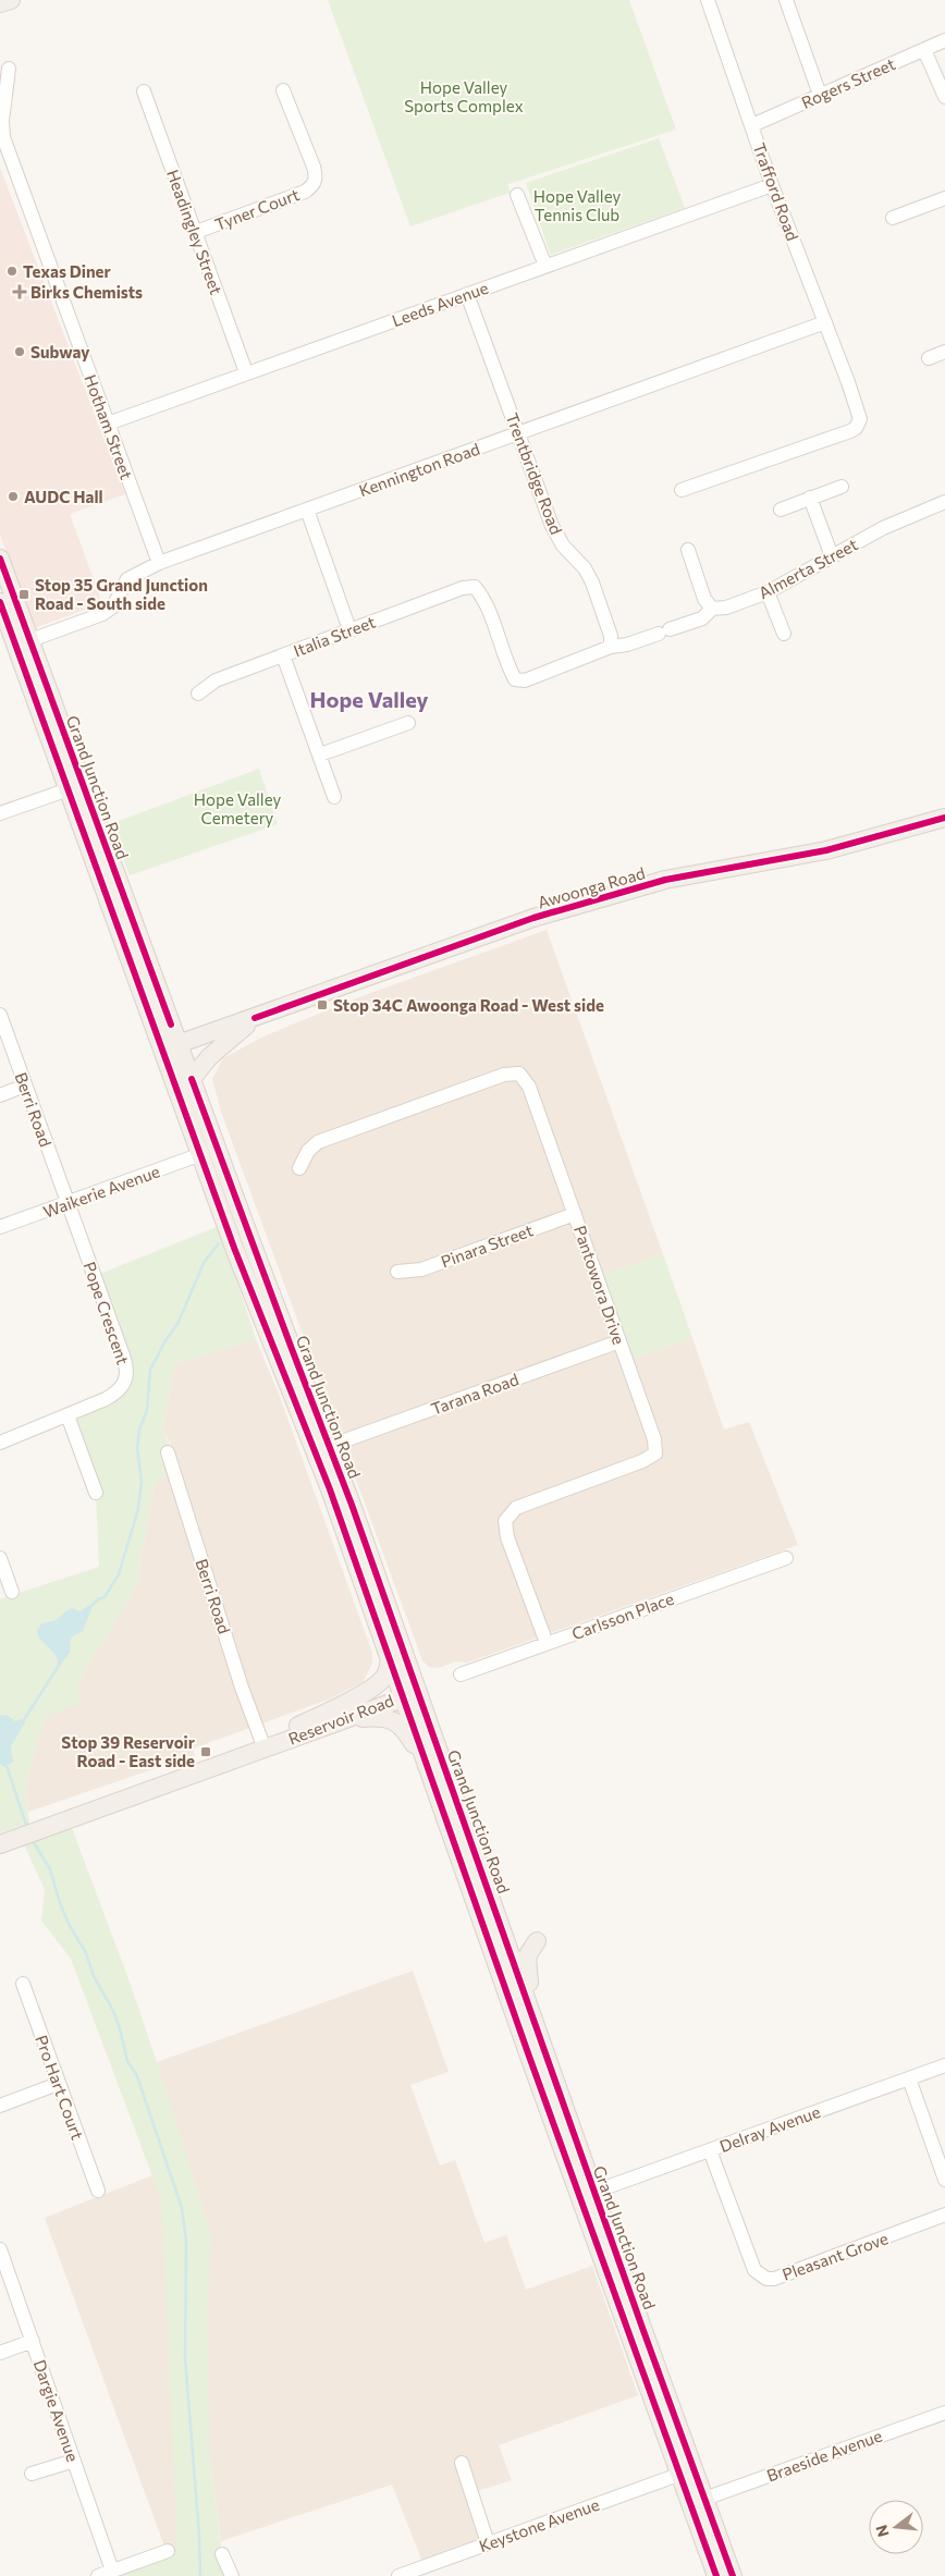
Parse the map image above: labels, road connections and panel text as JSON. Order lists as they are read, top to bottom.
{
  "streets": {
    "main road": ["Grand Junction Road", "Awoonga Road", "Reservoir Road"],
    "street": [
      "Rogers Street",
      "Trafford Road",
      "Tyner Court",
      "Headingley Street",
      "Leeds Avenue",
      "Hotham Street",
      "Kennington Road",
      "Trentbridge Road",
      "Almerta Street",
      "Italia Street",
      "Berri Road",
      "Waikerie Avenue",
      "Pinara Street",
      "Pantowora Drive",
      "Pope Crescent",
      "Tarana Road",
      "Carlsson Place",
      "Pro Hart Court",
      "Delray Avenue",
      "Pleasant Grove",
      "Dargie Avenue",
      "Braeside Avenue",
      "Keystone Avenue"
    ]
  },
  "crossings": [
    ["Rogers Street", "Trafford Road"],
    ["Trafford Road", "Leeds Avenue"],
    ["Trafford Road", "Kennington Road"],
    ["Tyner Court", "Headingley Street"],
    ["Headingley Street", "Leeds Avenue"],
    ["Leeds Avenue", "Hotham Street"],
    ["Leeds Avenue", "Trentbridge Road"],
    ["Hotham Street", "Kennington Road"],
    ["Kennington Road", "Trentbridge Road"],
    ["Kennington Road", "Grand Junction Road"],
    ["Trentbridge Road", "Almerta Street"],
    ["Almerta Street", "Italia Street"],
    ["Grand Junction Road", "Awoonga Road"],
    ["Grand Junction Road", "Waikerie Avenue"],
    ["Grand Junction Road", "Tarana Road"],
    ["Grand Junction Road", "Reservoir Road"],
    ["Grand Junction Road", "Delray Avenue"],
    ["Grand Junction Road", "Braeside Avenue"],
    ["Grand Junction Road", "Keystone Avenue"],
    ["Berri Road", "Waikerie Avenue"],
    ["Berri Road", "Pope Crescent"],
    ["Berri Road", "Reservoir Road"],
    ["Waikerie Avenue", "Pope Crescent"],
    ["Pinara Street", "Pantowora Drive"],
    ["Pantowora Drive", "Tarana Road"],
    ["Pantowora Drive", "Carlsson Place"],
    ["Delray Avenue", "Pleasant Grove"]
  ],
  "districts": ["Hope Valley"],
  "parks": ["Hope Valley Sports Complex", "Hope Valley Tennis Club", "Hope Valley Cemetery"],
  "places": {
    "other": ["Texas Diner", "Subway", "AUDC Hall"],
    "health": ["Birks Chemists"],
    "transit": ["Stop 35 Grand Junction Road - South side", "Stop 34C Awoonga Road - West side", "Stop 39 Reservoir Road - East side"]
  },
  "north": "left"
}
